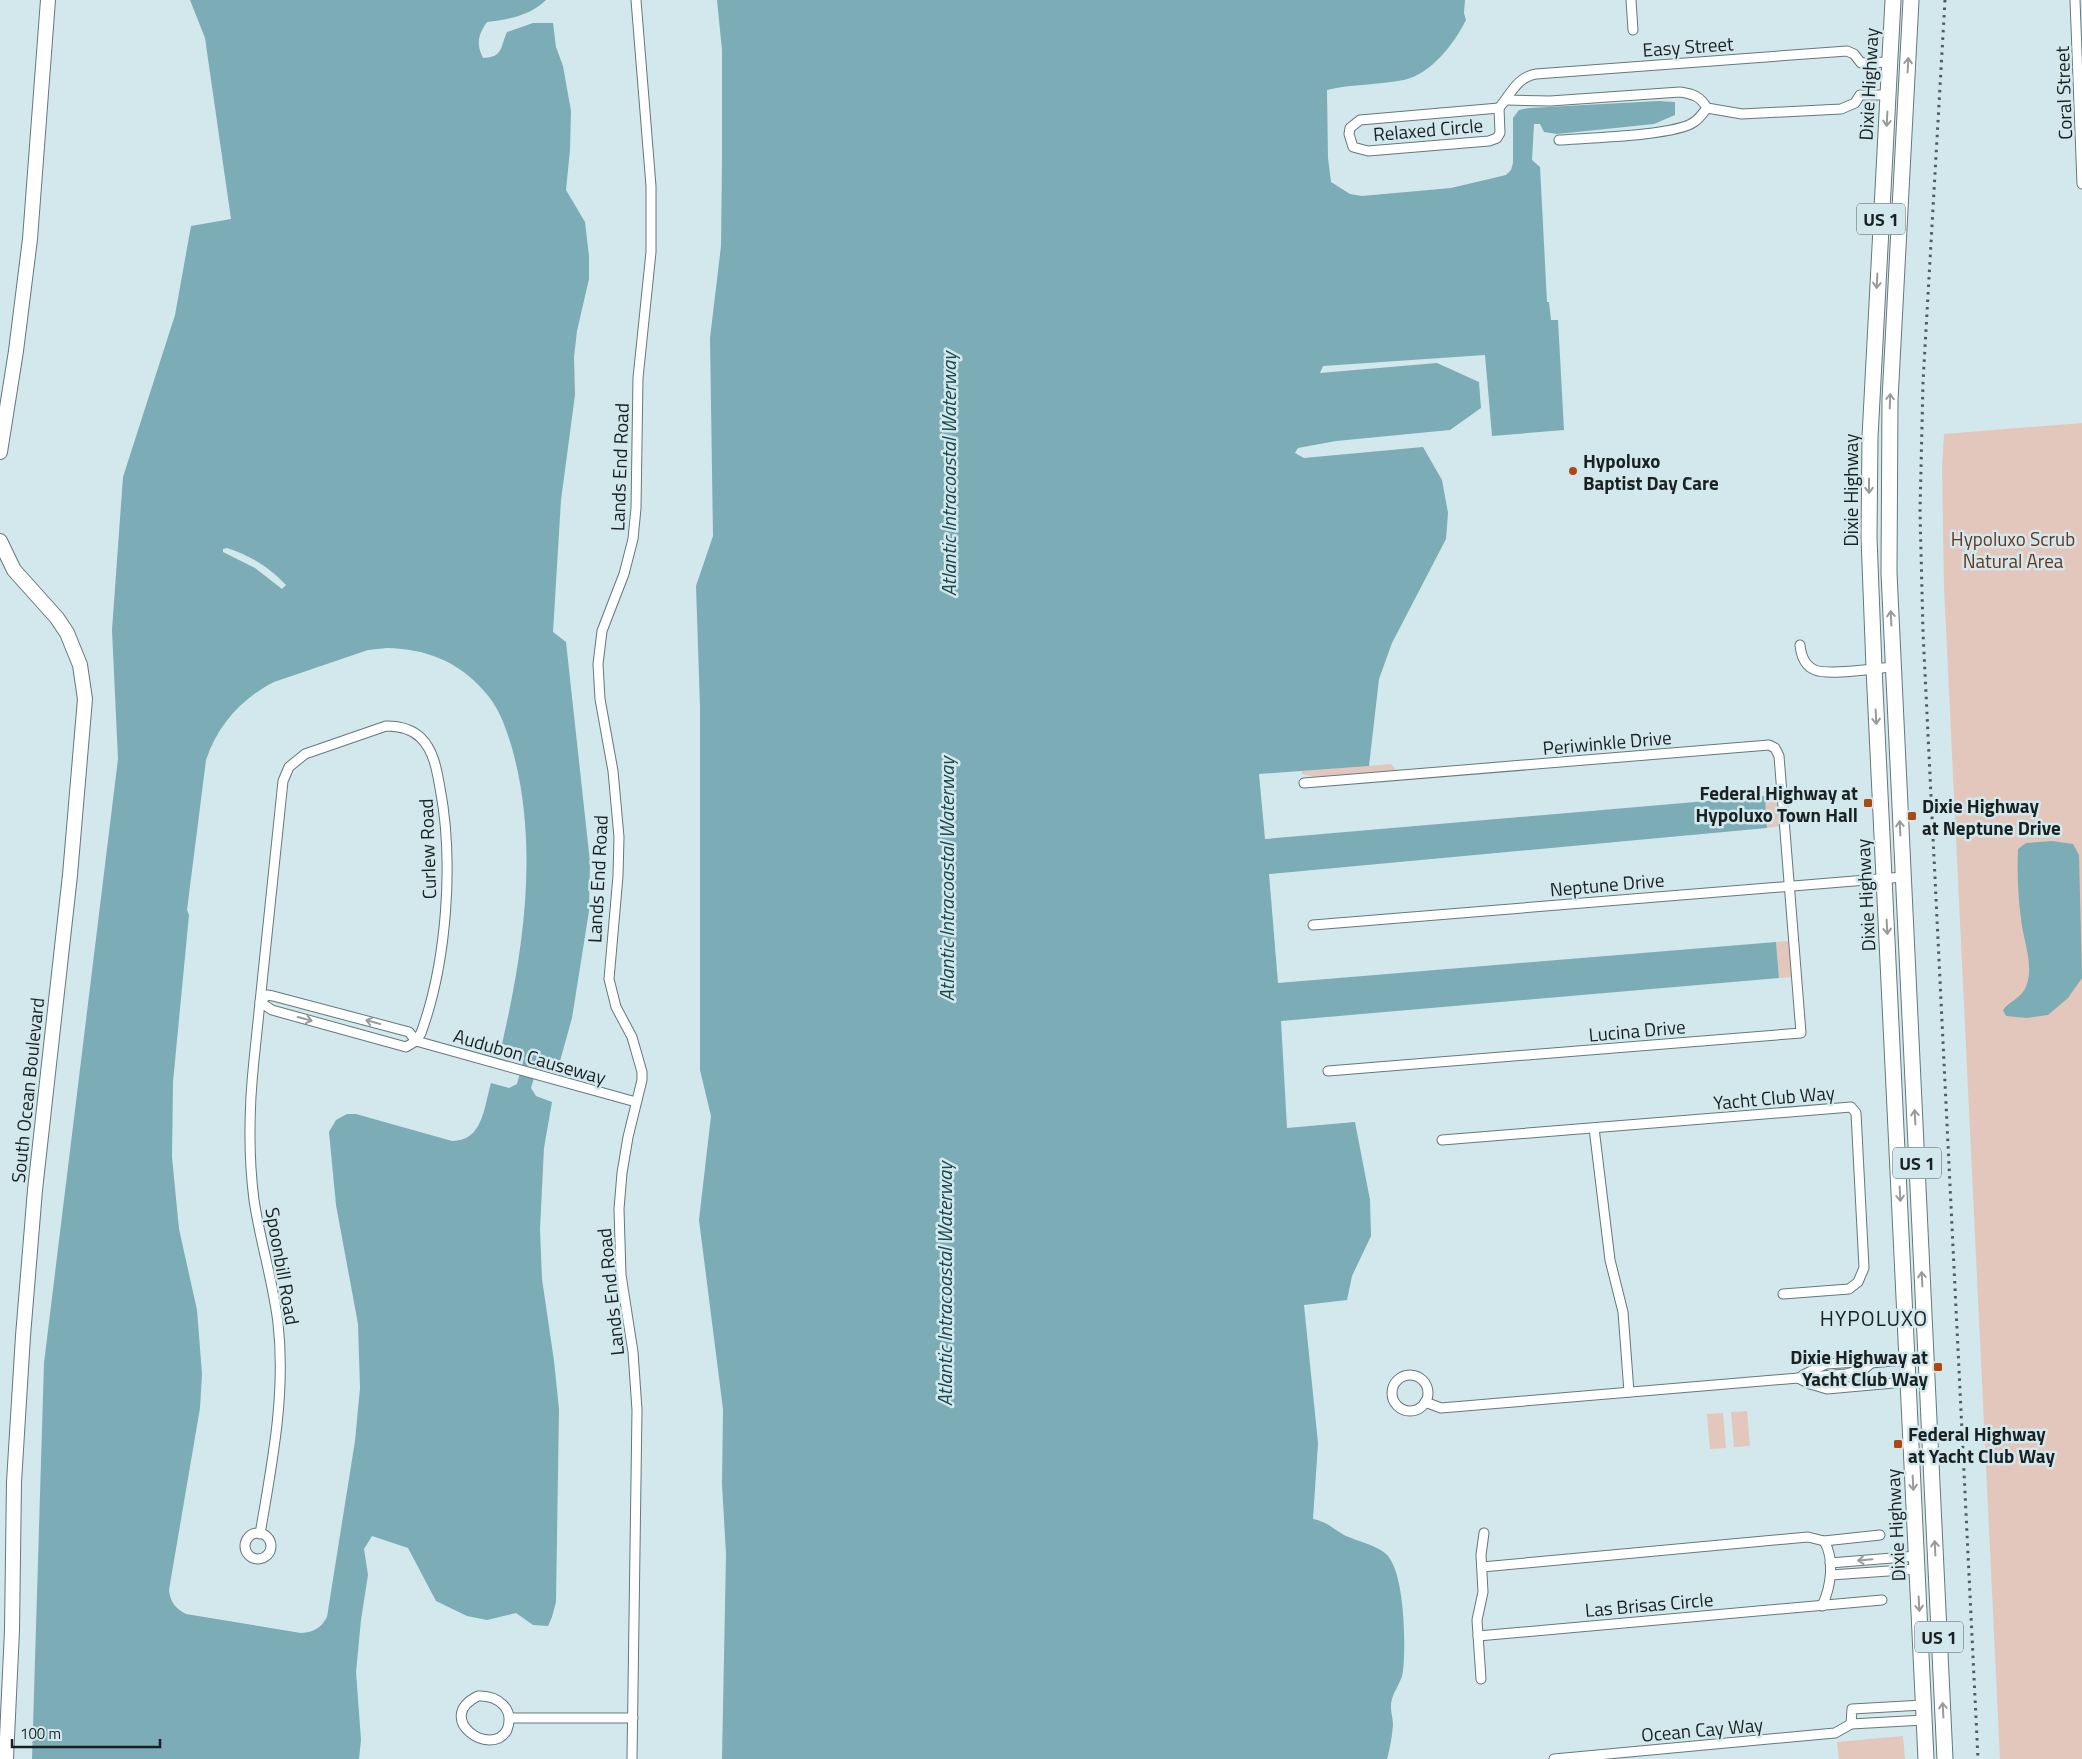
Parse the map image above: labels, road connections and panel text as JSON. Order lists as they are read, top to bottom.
{
  "streets": {
    "main road": ["Dixie Highway", "US 1", "South Ocean Boulevard"],
    "street": [
      "Easy Street",
      "Coral Street",
      "Relaxed Circle",
      "Lands End Road",
      "Periwinkle Drive",
      "Curlew Road",
      "Neptune Drive",
      "Lucina Drive",
      "Audubon Causeway",
      "Yacht Club Way",
      "Spoonbill Road",
      "Las Brisas Circle",
      "Ocean Cay Way"
    ]
  },
  "crossings": [
    ["Easy Street", "Dixie Highway"],
    ["Easy Street", "Relaxed Circle"],
    ["Dixie Highway", "Neptune Drive"],
    ["Dixie Highway", "Ocean Cay Way"],
    ["Lands End Road", "Audubon Causeway"],
    ["Periwinkle Drive", "Neptune Drive"],
    ["Periwinkle Drive", "Lucina Drive"],
    ["Curlew Road", "Audubon Causeway"],
    ["Curlew Road", "Spoonbill Road"],
    ["Neptune Drive", "Lucina Drive"],
    ["Audubon Causeway", "Spoonbill Road"]
  ],
  "districts": ["HYPOLUXO"],
  "water": ["Atlantic Intracoastal Waterway"],
  "parks": ["Hypoluxo Scrub Natural Area"],
  "places": {
    "other": ["Hypoluxo Baptist Day Care"],
    "transit": [
      "Federal Highway at Hypoluxo Town Hall",
      "Dixie Highway at Neptune Drive",
      "Dixie Highway at Yacht Club Way",
      "Federal Highway at Yacht Club Way"
    ]
  },
  "scale_bar": "100 m"
}
